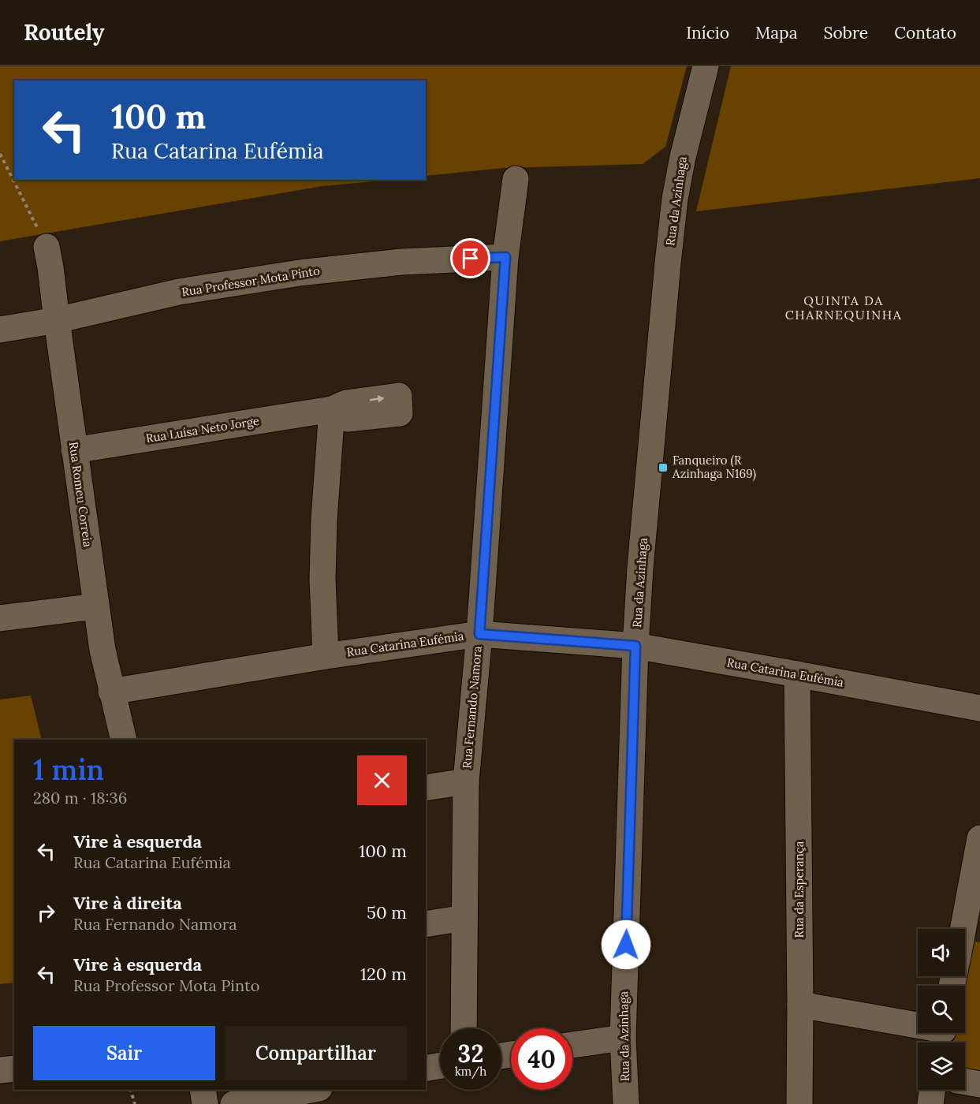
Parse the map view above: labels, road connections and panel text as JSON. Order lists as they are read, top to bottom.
{
  "streets": {
    "street": [
      "Rua da Azinhaga",
      "Rua Professor Mota Pinto",
      "Rua Luísa Neto Jorge",
      "Rua Romeu Correia",
      "Rua Catarina Eufémia",
      "Rua Fernando Namora",
      "Rua da Esperança"
    ]
  },
  "crossings": [
    ["Rua da Azinhaga", "Rua Catarina Eufémia"],
    ["Rua Professor Mota Pinto", "Rua Romeu Correia"],
    ["Rua Professor Mota Pinto", "Rua Fernando Namora"],
    ["Rua Luísa Neto Jorge", "Rua Romeu Correia"],
    ["Rua Luísa Neto Jorge", "Rua Catarina Eufémia"],
    ["Rua Romeu Correia", "Rua Catarina Eufémia"],
    ["Rua Catarina Eufémia", "Rua Fernando Namora"],
    ["Rua Catarina Eufémia", "Rua da Esperança"]
  ],
  "districts": ["QUINTA DA CHARNEQUINHA"],
  "places": {
    "transit": ["Fanqueiro (R Azinhaga N169)"]
  },
  "page": {
    "header": "Routely",
    "nav": [
      "Início",
      "Mapa",
      "Sobre",
      "Contato"
    ],
    "turn": ["100 m", "Rua Catarina Eufémia"],
    "heading": ["1 min", "280 m · 18:36"],
    "list": [
      {
        "name": "Vire à esquerda",
        "note": "Rua Catarina Eufémia",
        "value": "100 m"
      },
      {
        "name": "Vire à direita",
        "note": "Rua Fernando Namora",
        "value": "50 m"
      },
      {
        "name": "Vire à esquerda",
        "note": "Rua Professor Mota Pinto",
        "value": "120 m"
      }
    ],
    "buttons": ["Sair", "Compartilhar"],
    "speed": "32 km/h",
    "limit": "40"
  }
}
